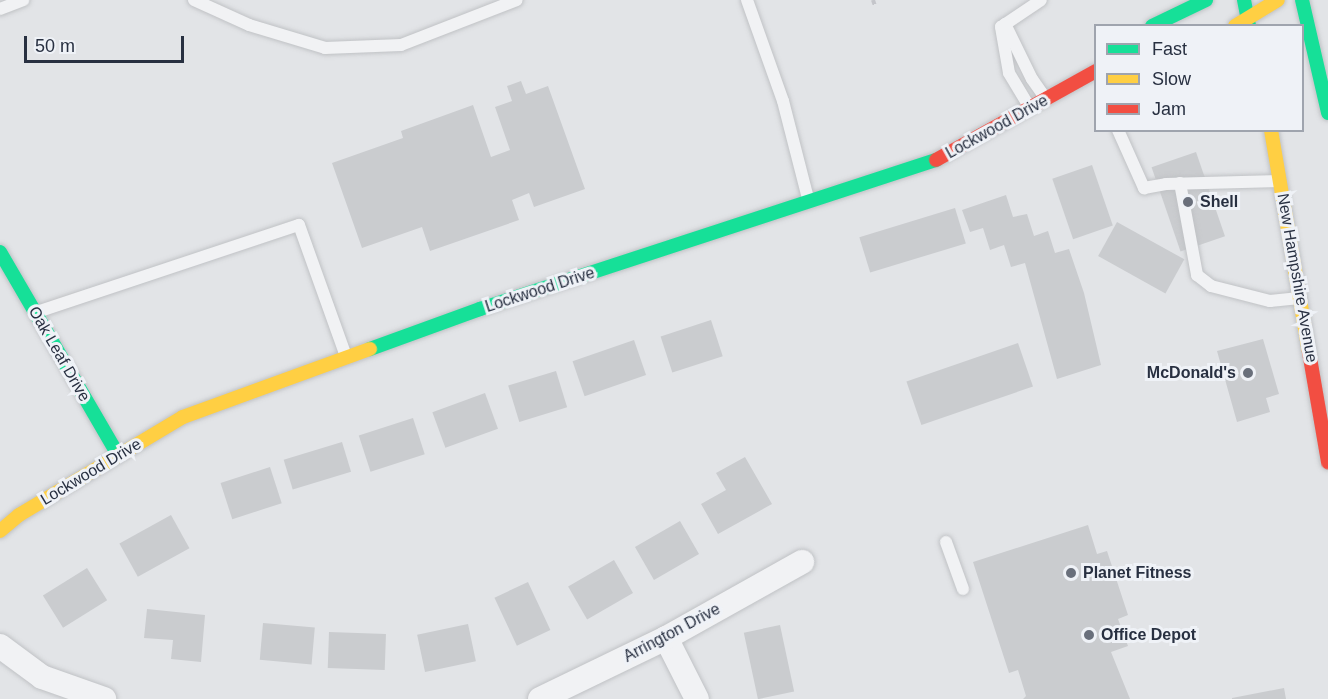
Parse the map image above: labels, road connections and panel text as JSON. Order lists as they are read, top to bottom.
{
  "streets": {
    "street": [
      "Lockwood Drive",
      "New Hampshire Avenue",
      "Oak Leaf Drive",
      "Arrington Drive"
    ]
  },
  "crossings": [
    ["Lockwood Drive", "Oak Leaf Drive"]
  ],
  "places": [
    "Shell",
    "McDonald's",
    "Planet Fitness",
    "Office Depot"
  ],
  "legend": ["Fast", "Slow", "Jam"],
  "scale_bar": "50 m"
}
